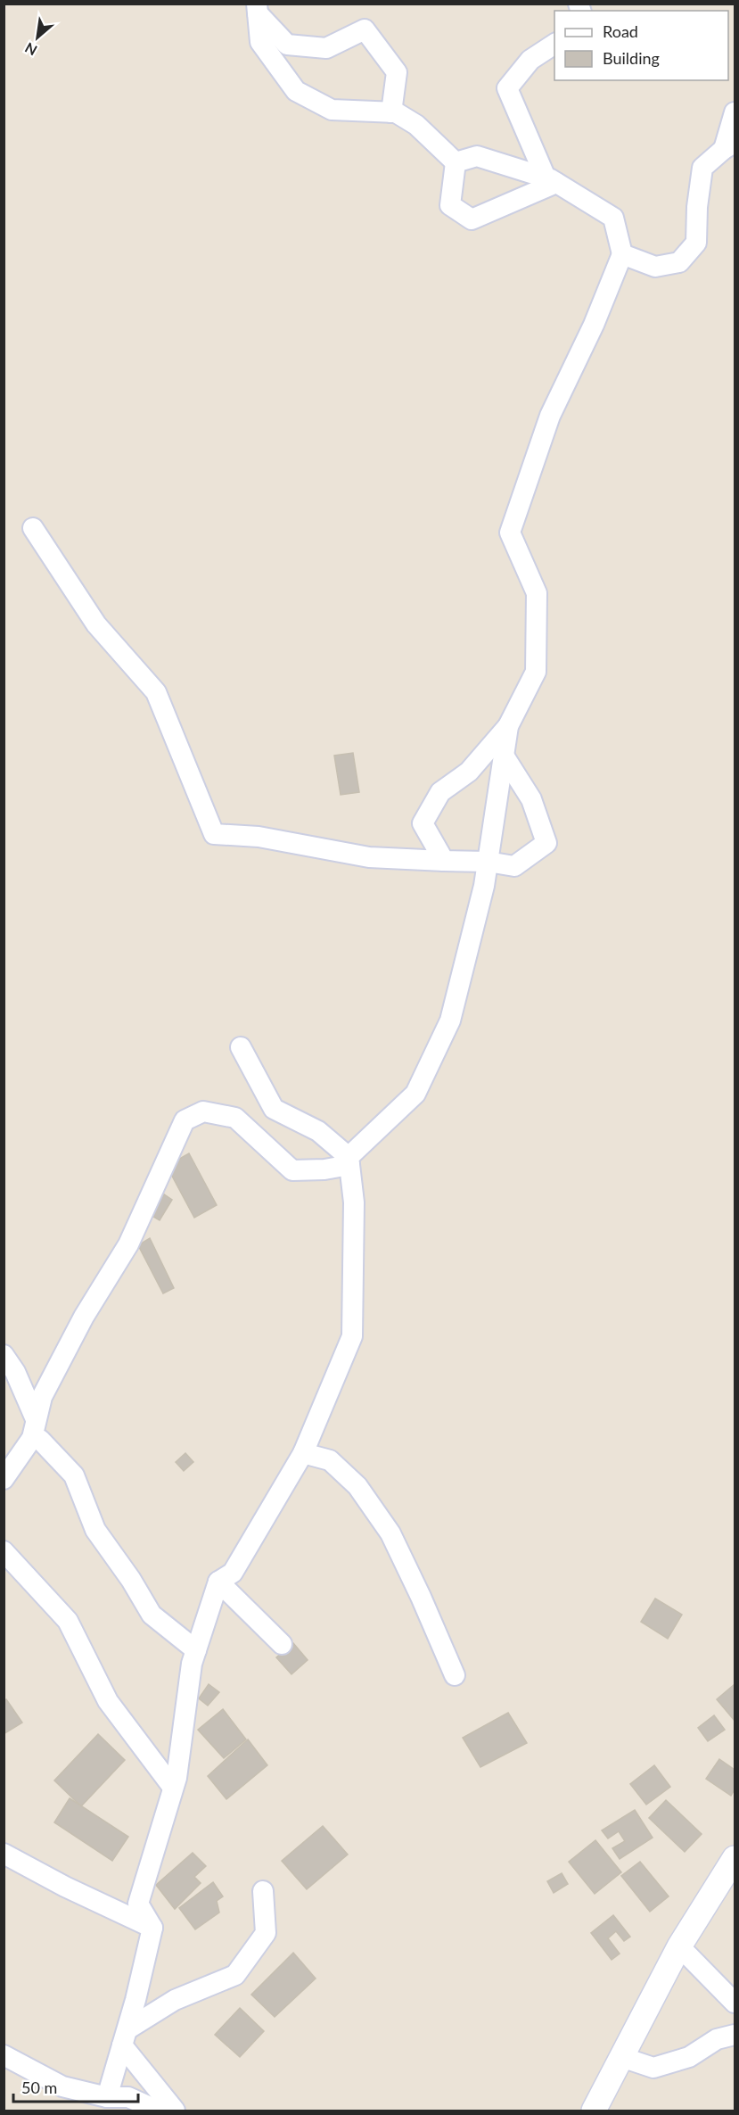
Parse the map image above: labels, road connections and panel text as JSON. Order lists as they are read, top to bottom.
{
  "legend": ["Road", "Building"],
  "scale_bar": "50 m",
  "north": "bottom left"
}
